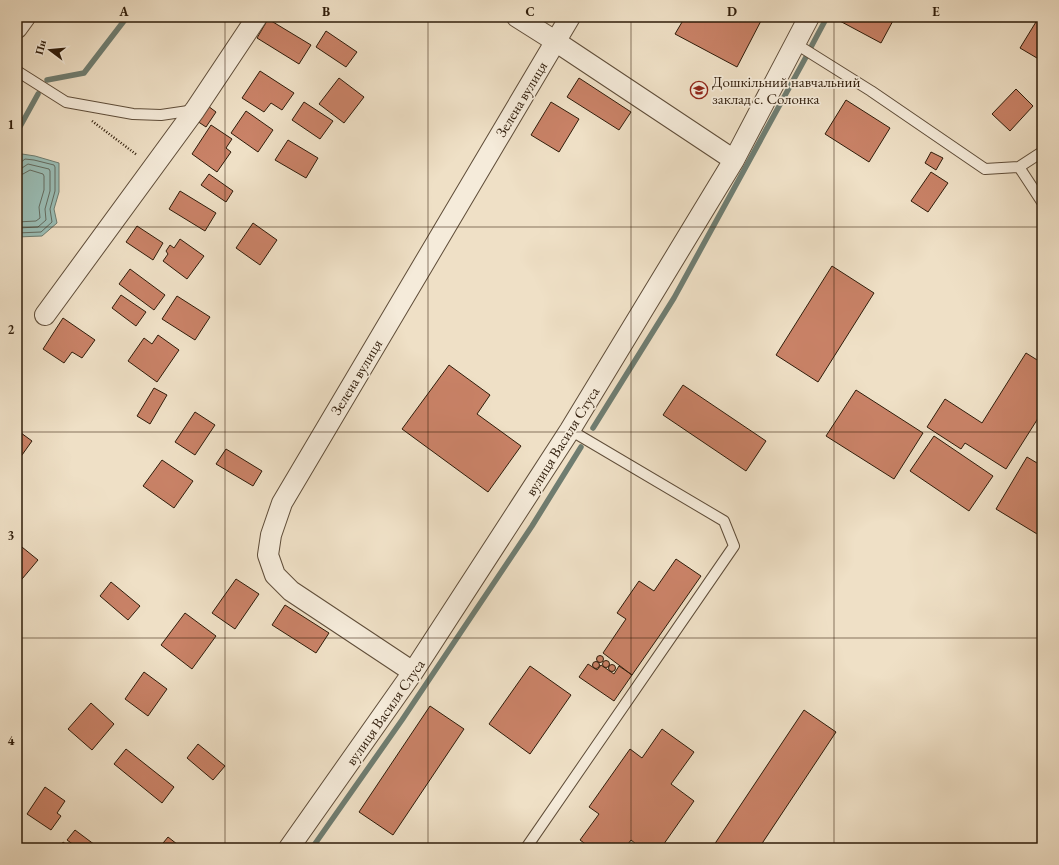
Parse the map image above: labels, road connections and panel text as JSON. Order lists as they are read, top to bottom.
{
  "streets": {
    "street": ["Зелена вулиця", "вулиця Василя Стуса"]
  },
  "crossings": [
    ["Зелена вулиця", "вулиця Василя Стуса"]
  ],
  "places": {
    "school or university": ["Дошкільний навчальний заклад с. Солонка"]
  },
  "north": "left",
  "grid": {
    "columns": [
      "A",
      "B",
      "C",
      "D",
      "E"
    ],
    "rows": [
      "1",
      "2",
      "3",
      "4"
    ]
  }
}
